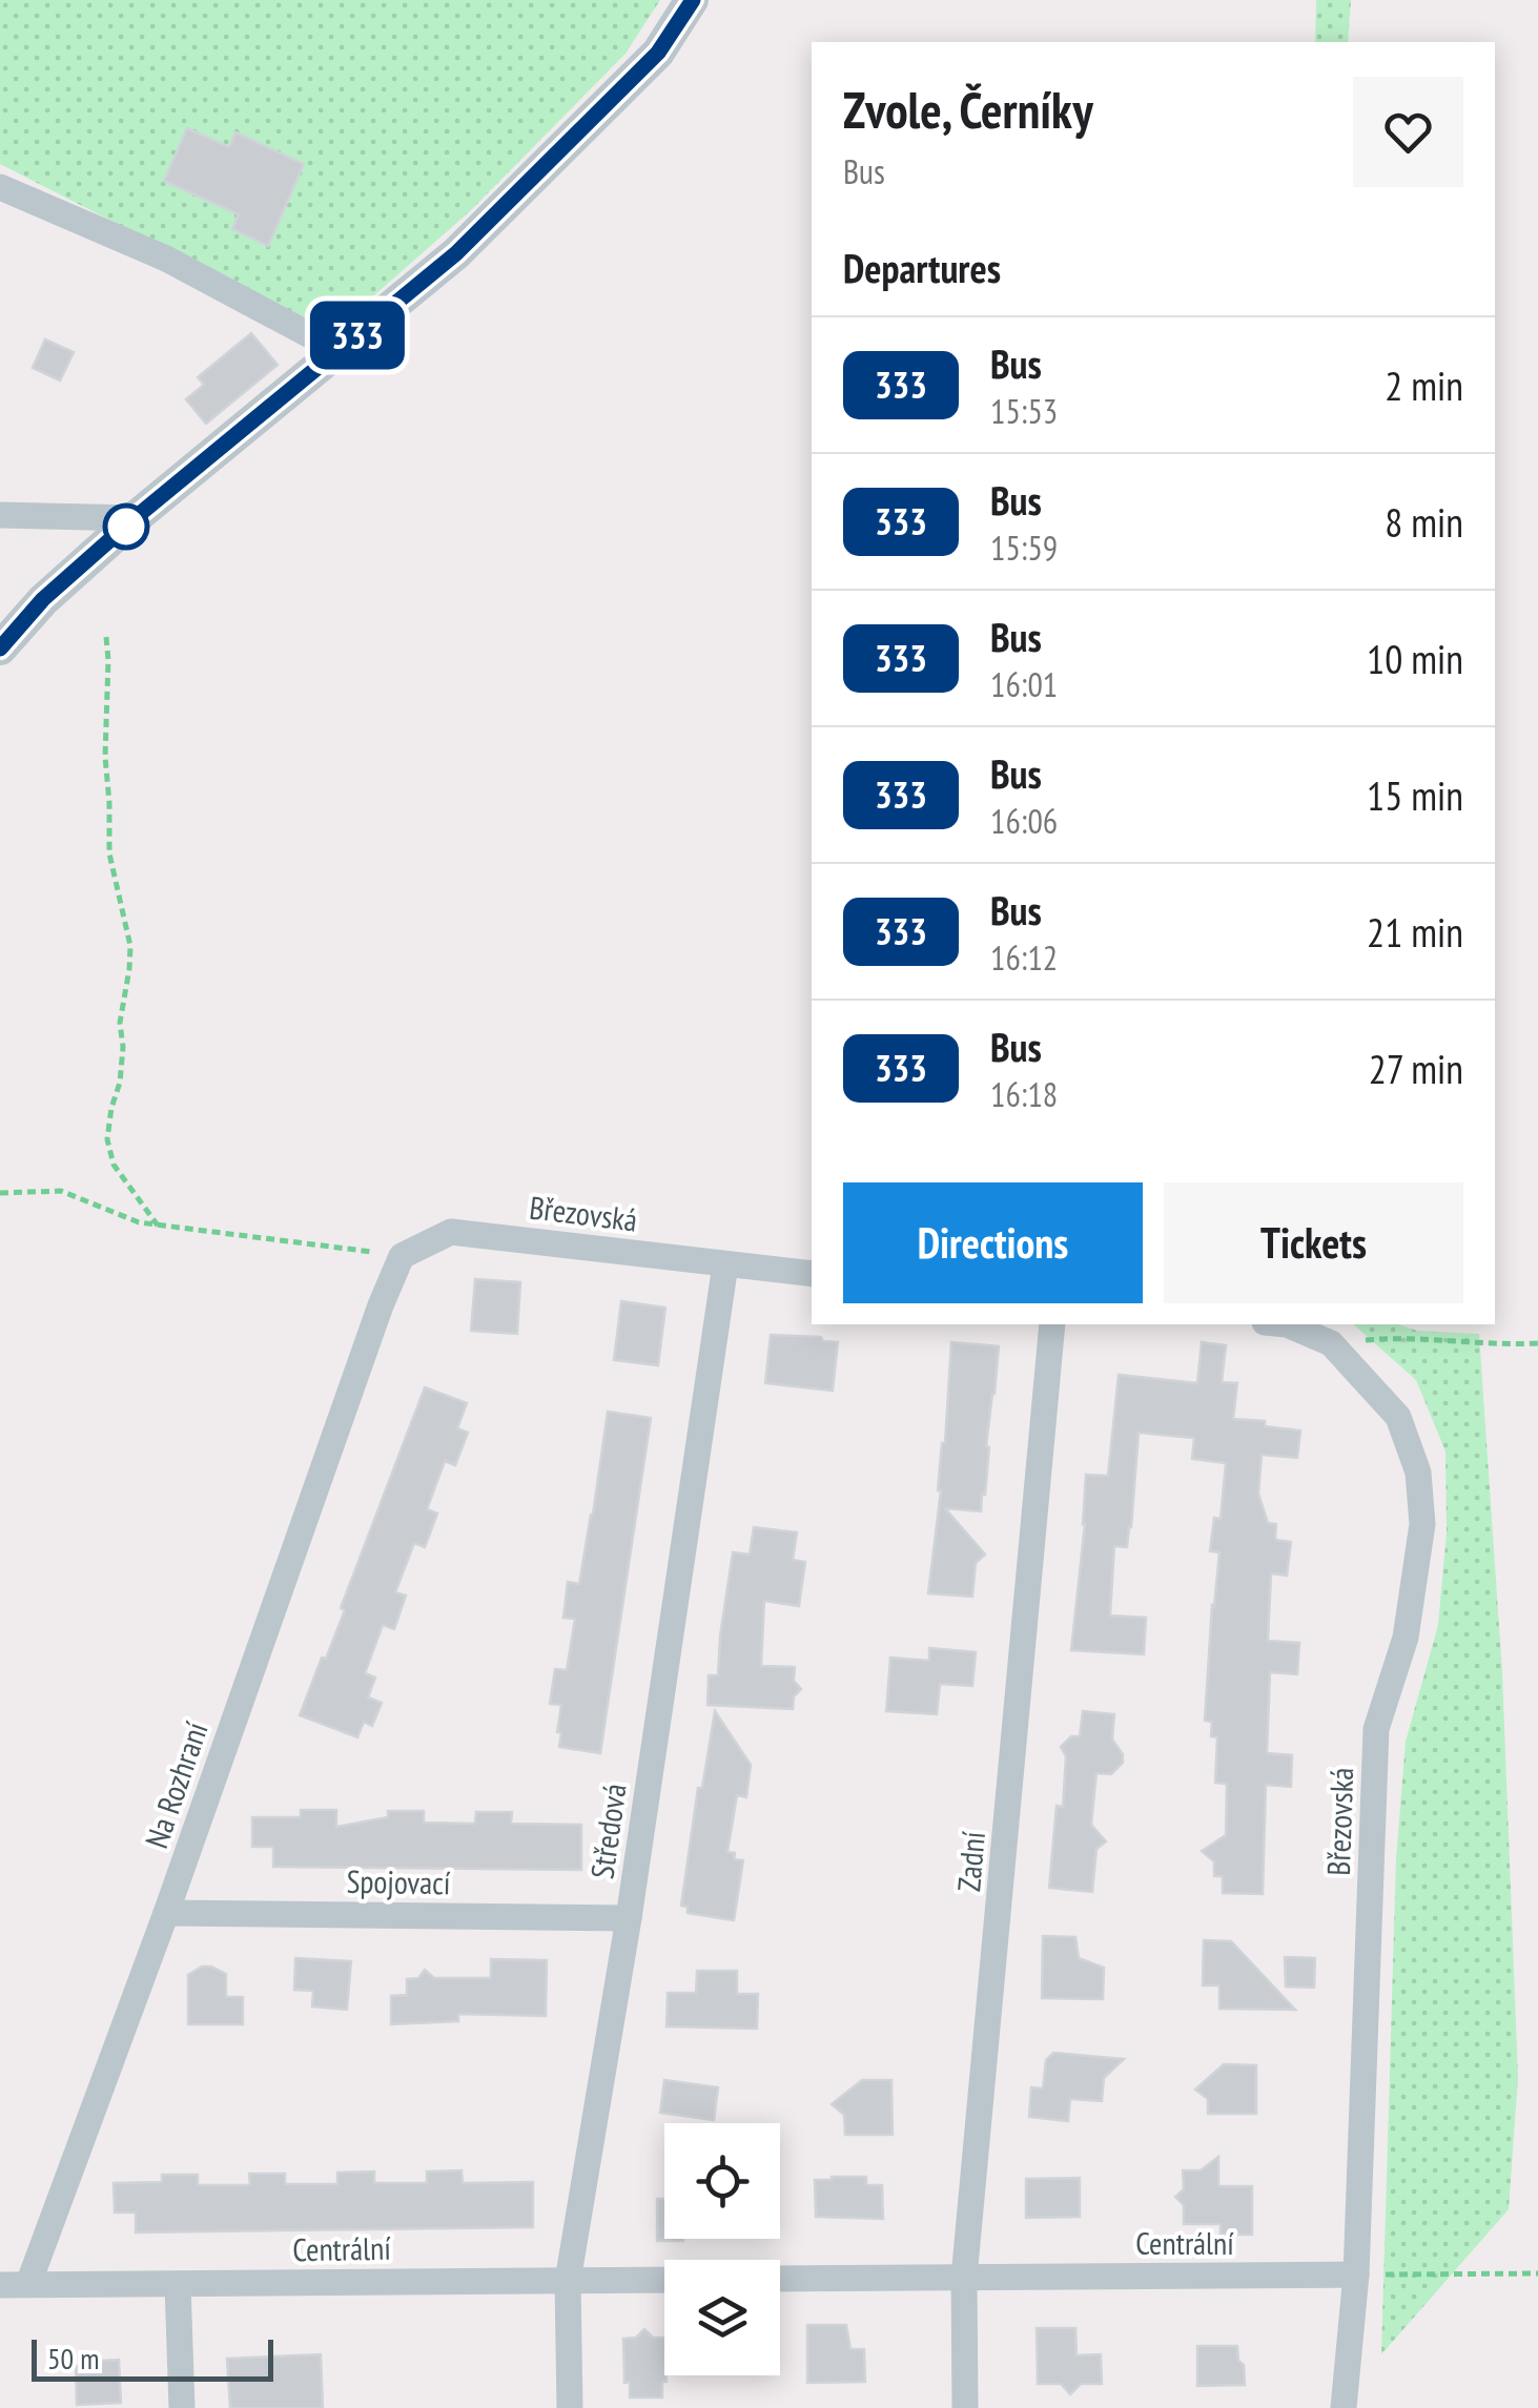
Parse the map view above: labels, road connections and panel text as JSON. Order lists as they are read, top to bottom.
{
  "streets": {
    "street": [
      "Březovská",
      "Na Rozhraní",
      "Středová",
      "Zadní",
      "Spojovací",
      "Centrální"
    ]
  },
  "crossings": [
    ["Březovská", "Na Rozhraní"],
    ["Březovská", "Středová"],
    ["Březovská", "Centrální"],
    ["Na Rozhraní", "Spojovací"],
    ["Na Rozhraní", "Centrální"],
    ["Středová", "Spojovací"],
    ["Středová", "Centrální"],
    ["Zadní", "Centrální"]
  ],
  "lines": ["bus line 333"],
  "scale_bar": "50 m",
  "page": {
    "on_map": "333",
    "heading": [
      ["Zvole, Černíky", "Bus"],
      "Departures"
    ],
    "list": [
      {
        "mark": "333",
        "name": "Bus",
        "note": "15:53",
        "value": "2 min"
      },
      {
        "mark": "333",
        "name": "Bus",
        "note": "15:59",
        "value": "8 min"
      },
      {
        "mark": "333",
        "name": "Bus",
        "note": "16:01",
        "value": "10 min"
      },
      {
        "mark": "333",
        "name": "Bus",
        "note": "16:06",
        "value": "15 min"
      },
      {
        "mark": "333",
        "name": "Bus",
        "note": "16:12",
        "value": "21 min"
      },
      {
        "mark": "333",
        "name": "Bus",
        "note": "16:18",
        "value": "27 min"
      }
    ],
    "buttons": ["Directions", "Tickets"],
    "scale": "50 m"
  }
}
